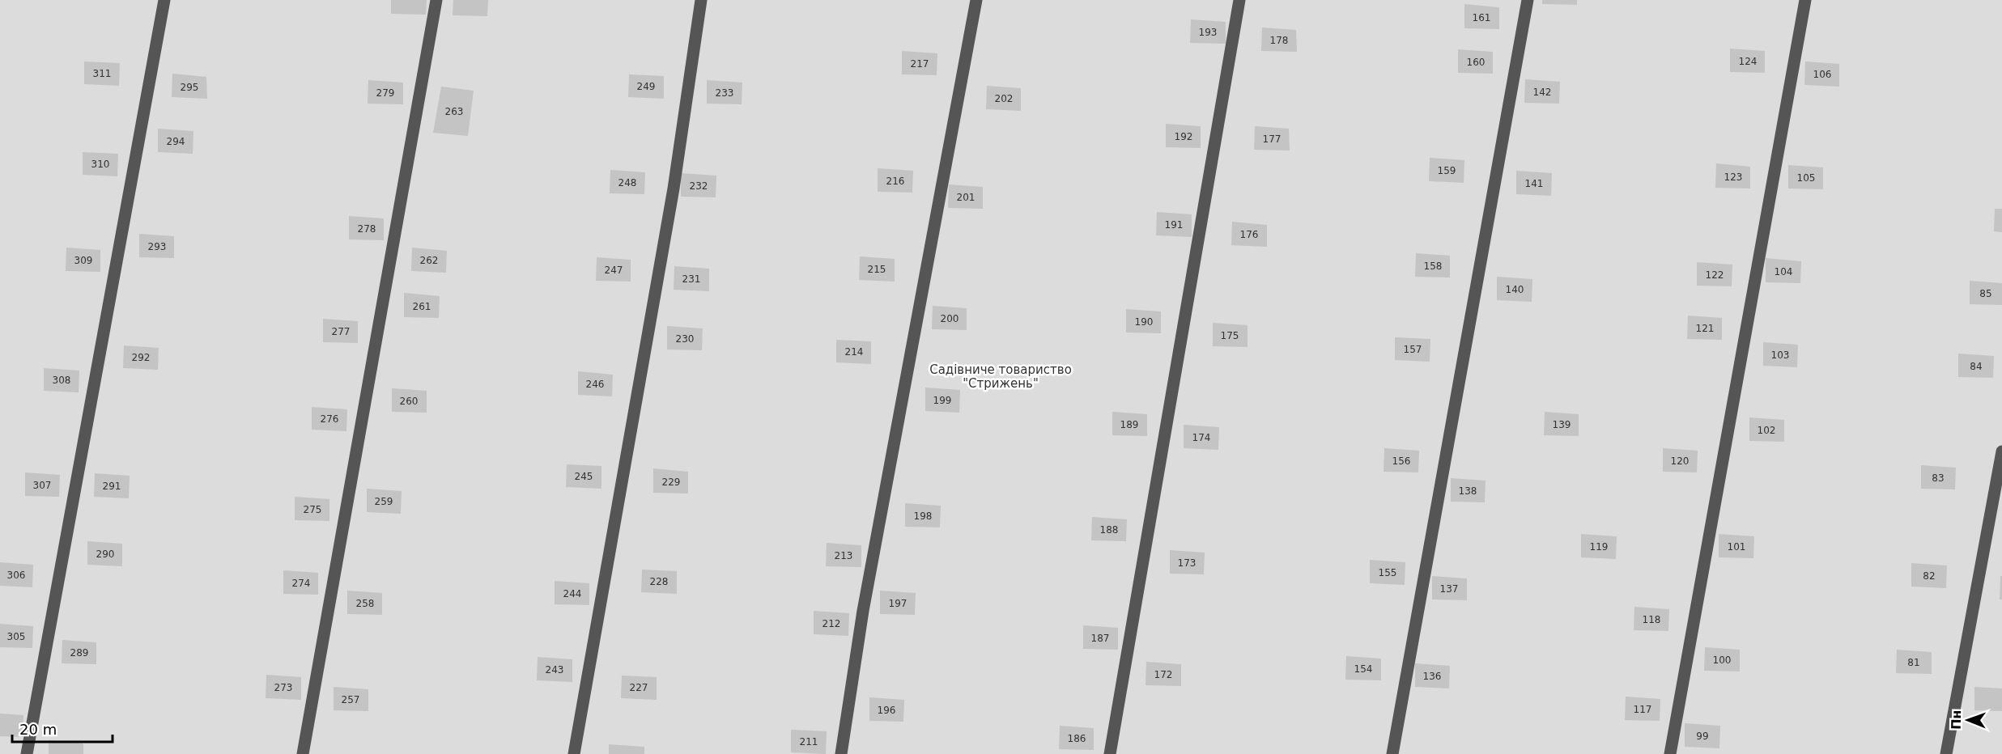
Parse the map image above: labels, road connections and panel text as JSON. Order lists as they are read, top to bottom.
{
  "parks": ["Садівниче товариство \"Стрижень\""],
  "house_numbers": [
    "161",
    "193",
    "178",
    "124",
    "160",
    "217",
    "311",
    "106",
    "249",
    "295",
    "142",
    "279",
    "233",
    "202",
    "263",
    "192",
    "177",
    "294",
    "310",
    "159",
    "123",
    "105",
    "216",
    "248",
    "141",
    "232",
    "201",
    "191",
    "278",
    "176",
    "293",
    "309",
    "262",
    "158",
    "215",
    "247",
    "104",
    "122",
    "231",
    "140",
    "85",
    "261",
    "200",
    "190",
    "121",
    "277",
    "175",
    "230",
    "157",
    "214",
    "103",
    "292",
    "84",
    "308",
    "246",
    "199",
    "260",
    "276",
    "189",
    "139",
    "102",
    "174",
    "156",
    "120",
    "245",
    "83",
    "229",
    "307",
    "291",
    "138",
    "259",
    "275",
    "198",
    "188",
    "119",
    "101",
    "290",
    "213",
    "173",
    "155",
    "306",
    "82",
    "228",
    "274",
    "137",
    "244",
    "258",
    "197",
    "118",
    "212",
    "305",
    "187",
    "289",
    "100",
    "81",
    "154",
    "243",
    "172",
    "136",
    "273",
    "227",
    "257",
    "117",
    "196",
    "99",
    "186",
    "211"
  ],
  "scale_bar": "20 m",
  "north": "left"
}
